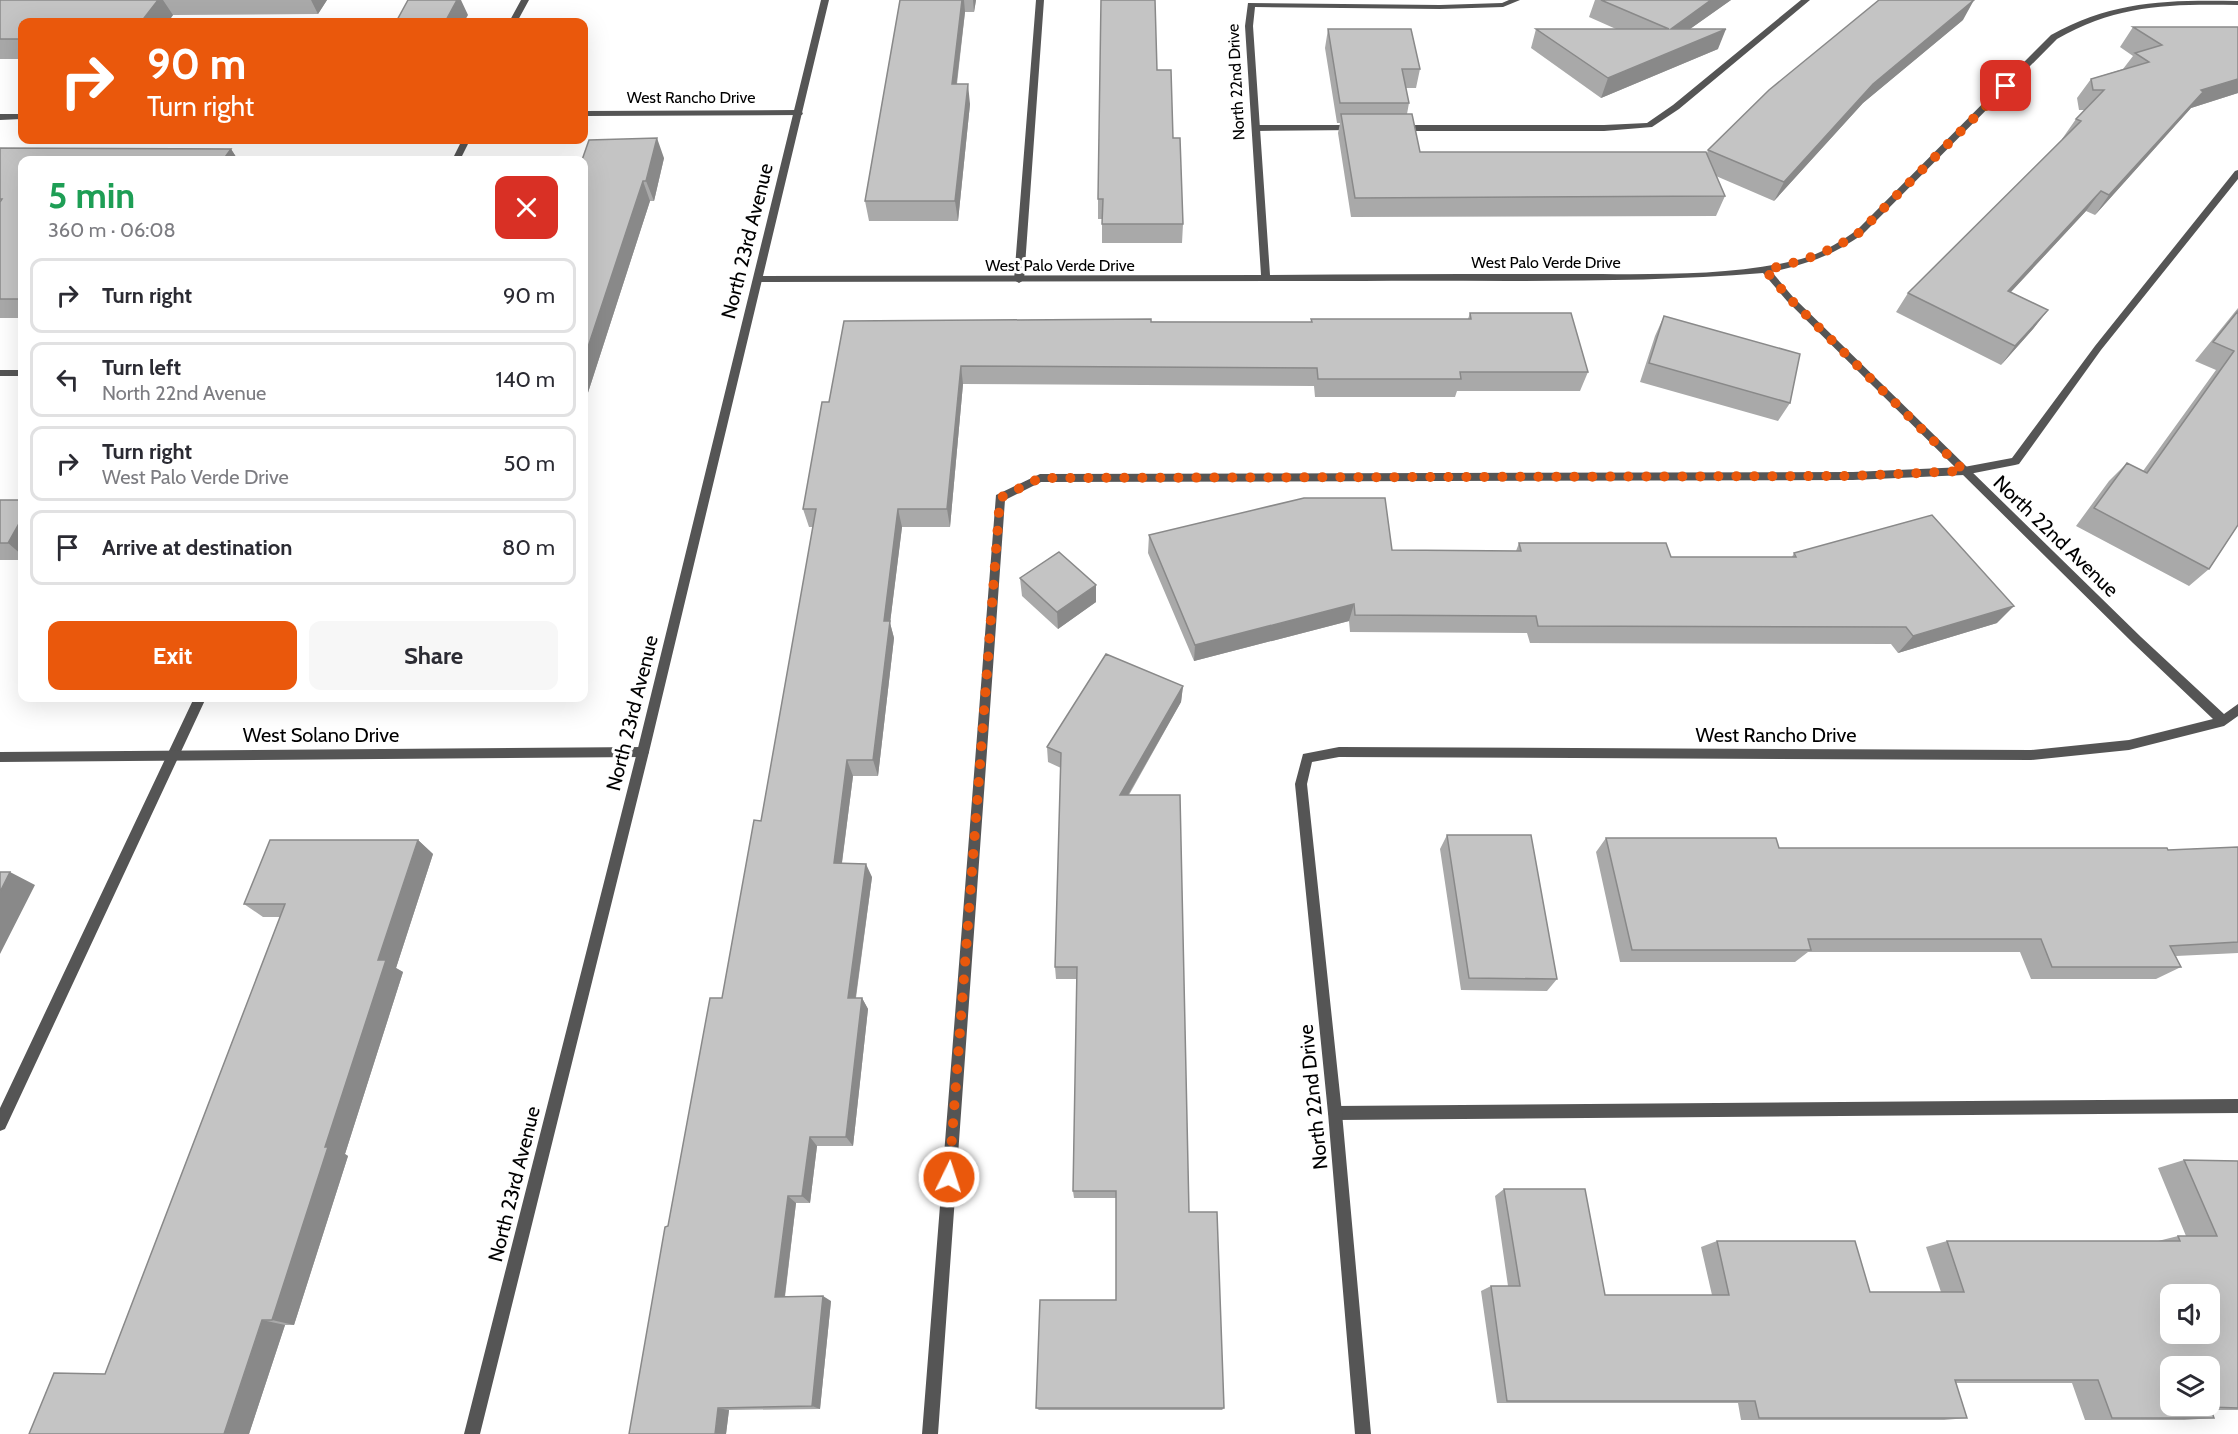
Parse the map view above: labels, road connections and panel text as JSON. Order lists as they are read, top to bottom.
{
  "streets": {
    "street": [
      "North 22nd Drive",
      "West Rancho Drive",
      "North 23rd Avenue",
      "West Palo Verde Drive",
      "North 22nd Avenue",
      "West Solano Drive"
    ]
  },
  "crossings": [
    ["North 22nd Drive", "West Rancho Drive"],
    ["North 22nd Drive", "West Palo Verde Drive"],
    ["West Rancho Drive", "North 23rd Avenue"],
    ["West Rancho Drive", "North 22nd Avenue"],
    ["North 23rd Avenue", "West Palo Verde Drive"],
    ["North 23rd Avenue", "West Solano Drive"],
    ["West Palo Verde Drive", "North 22nd Avenue"]
  ],
  "page": {
    "turn": ["90 m", "Turn right"],
    "heading": ["5 min", "360 m · 06:08"],
    "list": [
      {
        "name": "Turn right",
        "value": "90 m"
      },
      {
        "name": "Turn left",
        "note": "North 22nd Avenue",
        "value": "140 m"
      },
      {
        "name": "Turn right",
        "note": "West Palo Verde Drive",
        "value": "50 m"
      },
      {
        "name": "Arrive at destination",
        "value": "80 m"
      }
    ],
    "buttons": ["Exit", "Share"]
  }
}
